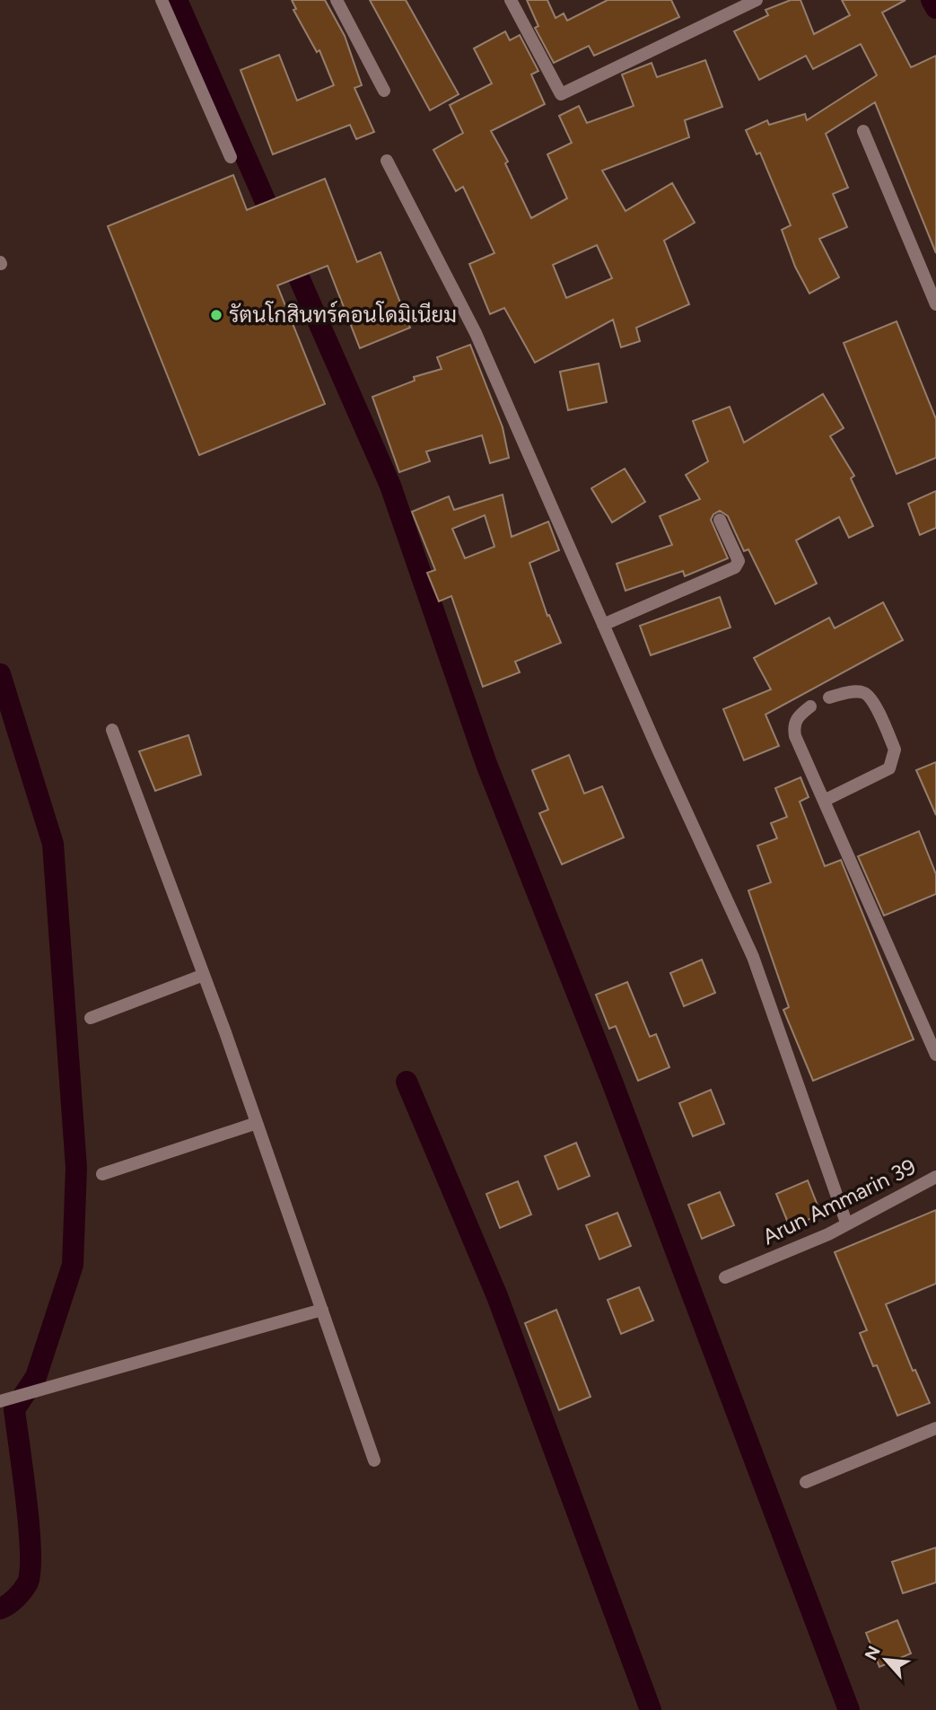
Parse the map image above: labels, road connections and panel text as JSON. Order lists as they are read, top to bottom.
{
  "streets": {
    "street": ["Arun Ammarin 39"]
  },
  "places": ["รัตนโกสินทร์คอนโดมิเนียม"],
  "north": "top left"
}
